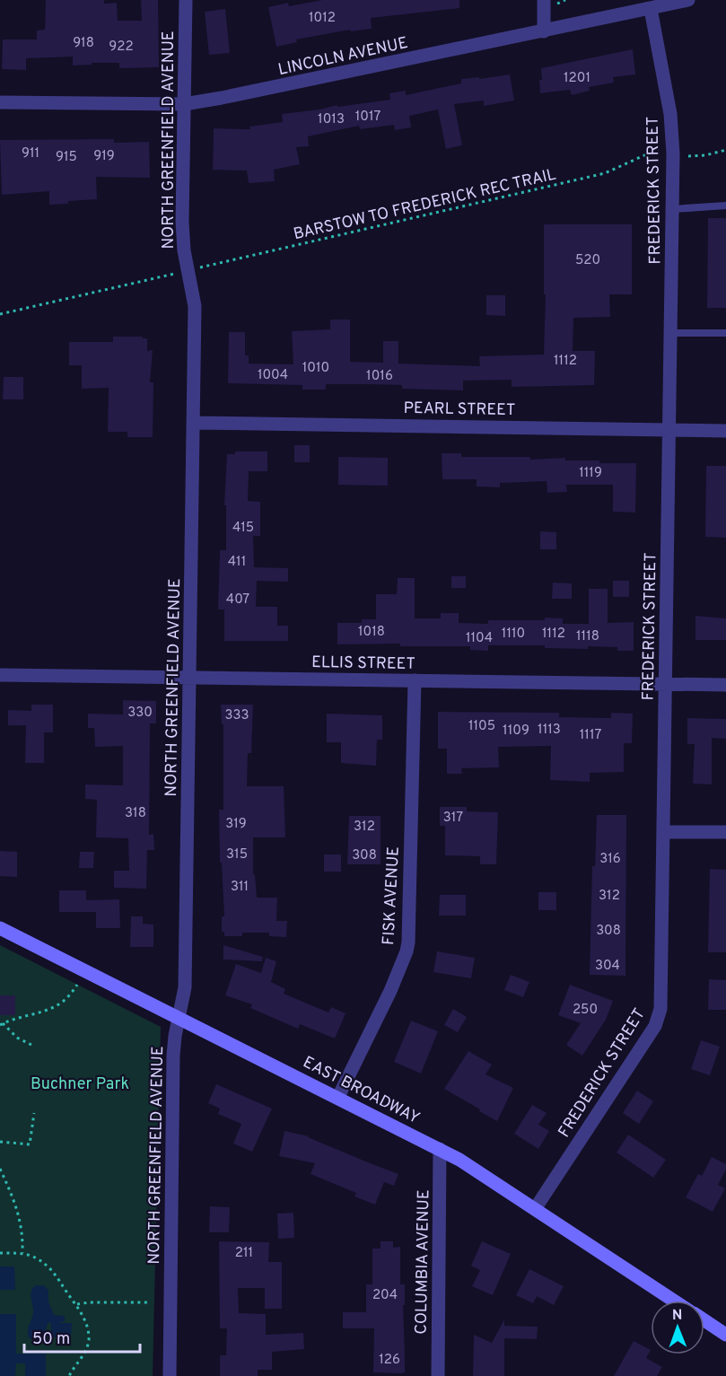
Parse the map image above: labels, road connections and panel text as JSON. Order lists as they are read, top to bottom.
{
  "streets": {
    "main road": ["EAST BROADWAY"],
    "street": [
      "LINCOLN AVENUE",
      "NORTH GREENFIELD AVENUE",
      "FREDERICK STREET",
      "PEARL STREET",
      "ELLIS STREET",
      "FISK AVENUE",
      "COLUMBIA AVENUE"
    ],
    "path": ["BARSTOW TO FREDERICK REC TRAIL"]
  },
  "crossings": [
    ["LINCOLN AVENUE", "NORTH GREENFIELD AVENUE"],
    ["LINCOLN AVENUE", "FREDERICK STREET"],
    ["NORTH GREENFIELD AVENUE", "PEARL STREET"],
    ["NORTH GREENFIELD AVENUE", "ELLIS STREET"],
    ["NORTH GREENFIELD AVENUE", "EAST BROADWAY"],
    ["FREDERICK STREET", "PEARL STREET"],
    ["FREDERICK STREET", "ELLIS STREET"],
    ["FREDERICK STREET", "EAST BROADWAY"],
    ["ELLIS STREET", "FISK AVENUE"],
    ["FISK AVENUE", "EAST BROADWAY"],
    ["EAST BROADWAY", "COLUMBIA AVENUE"]
  ],
  "parks": ["Buchner Park"],
  "house_numbers": [
    "1012",
    "918",
    "922",
    "1201",
    "1017",
    "1013",
    "911",
    "919",
    "915",
    "520",
    "1112",
    "1010",
    "1004",
    "1016",
    "1119",
    "415",
    "411",
    "407",
    "1018",
    "1110",
    "1112",
    "1118",
    "1104",
    "330",
    "333",
    "1105",
    "1113",
    "1109",
    "1117",
    "318",
    "317",
    "319",
    "312",
    "315",
    "308",
    "316",
    "311",
    "312",
    "308",
    "304",
    "250",
    "211",
    "204",
    "126"
  ],
  "scale_bar": "50 m",
  "north": "top"
}
